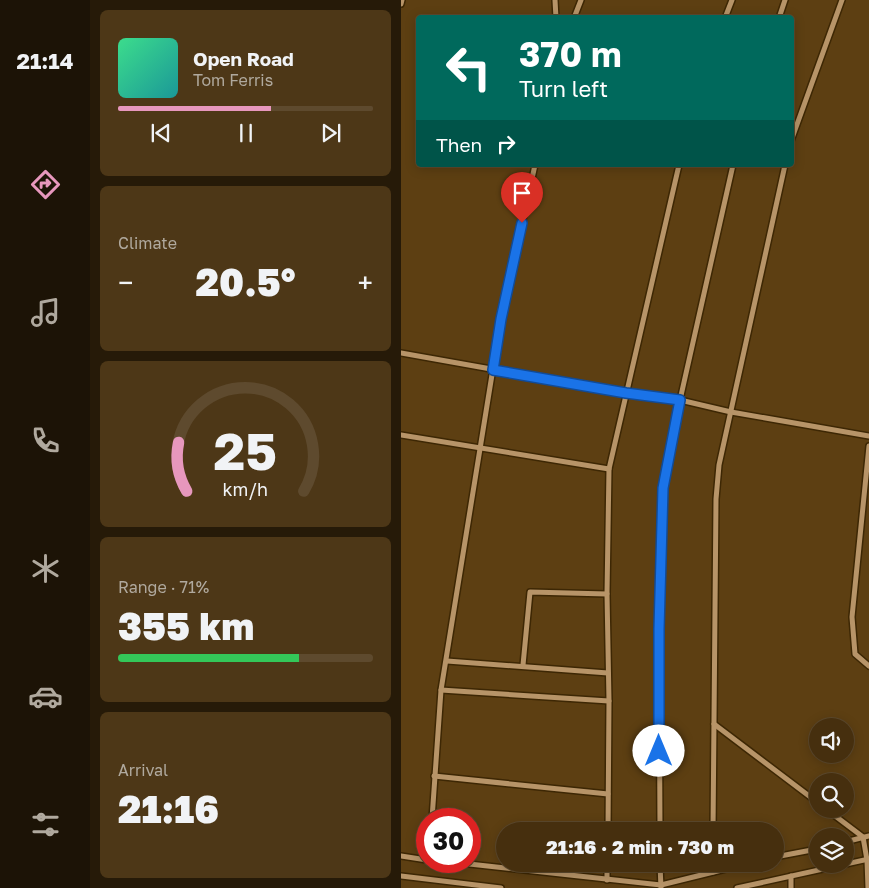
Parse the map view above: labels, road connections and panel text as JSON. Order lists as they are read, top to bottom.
{
  "page": {
    "tabs": "21:14",
    "turn": ["370 m", "Turn left"],
    "song": ["Open Road", "Tom Ferris"],
    "then": "Then",
    "tile": [
      "Climate",
      ["Range · 71%", "355 km"],
      ["Arrival", "21:16"]
    ],
    "heat": ["−", "20.5°", "+"],
    "limit": "30",
    "trip": "21:16 · 2 min · 730 m",
    "gauge": ["25", "km/h"]
  }
}
